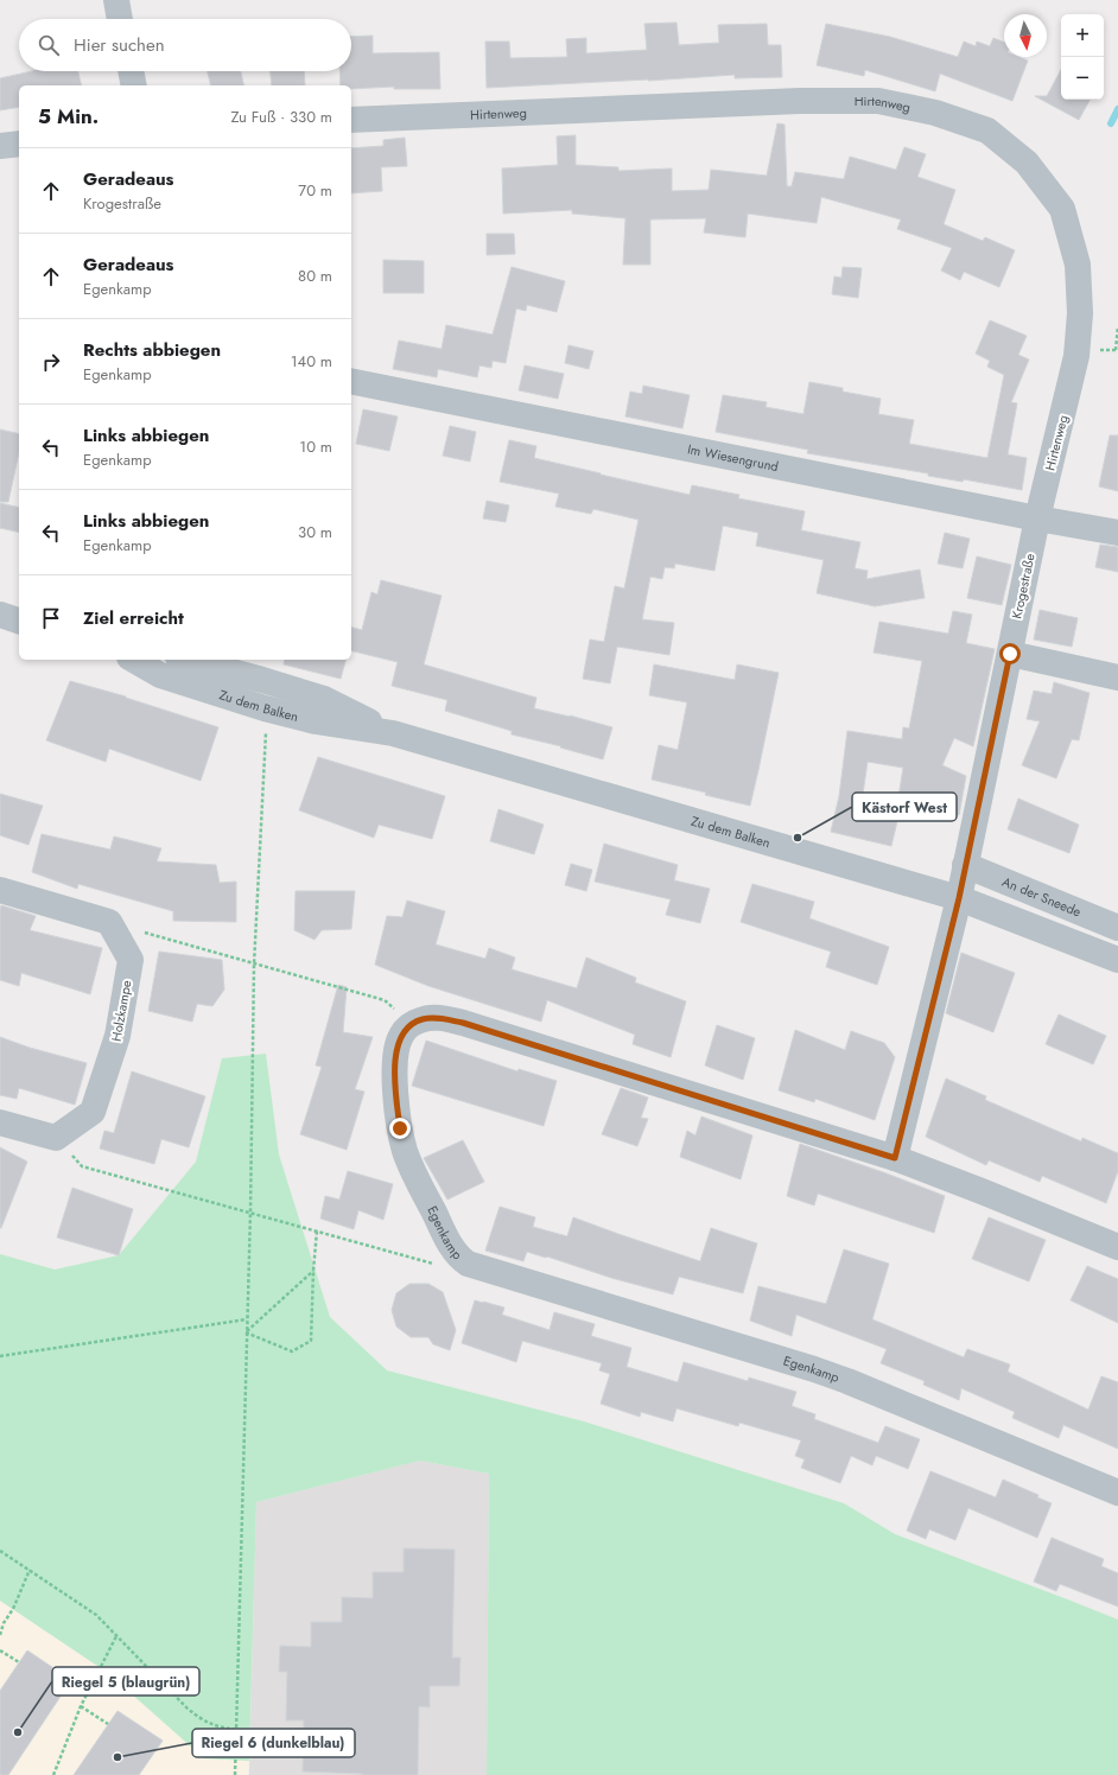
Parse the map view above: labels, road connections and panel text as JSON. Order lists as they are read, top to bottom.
{
  "streets": {
    "street": [
      "Hirtenweg",
      "Im Wiesengrund",
      "Krogestraße",
      "Zu dem Balken",
      "An der Sneede",
      "Holzkampe",
      "Egenkamp"
    ]
  },
  "crossings": [
    ["Hirtenweg", "Im Wiesengrund"],
    ["Hirtenweg", "Krogestraße"],
    ["Im Wiesengrund", "Krogestraße"],
    ["Krogestraße", "Zu dem Balken"],
    ["Krogestraße", "An der Sneede"]
  ],
  "places": ["Kästorf West", "Riegel 5 (blaugrün)", "Riegel 6 (dunkelblau)"],
  "north": "bottom",
  "page": {
    "map_buttons": ["+", "−"],
    "search": "Hier suchen",
    "heading": ["5 Min.", "Zu Fuß · 330 m"],
    "list": [
      ["Geradeaus", "Krogestraße", "70 m"],
      ["Geradeaus", "Egenkamp", "80 m"],
      ["Rechts abbiegen", "Egenkamp", "140 m"],
      ["Links abbiegen", "Egenkamp", "10 m"],
      ["Links abbiegen", "Egenkamp", "30 m"],
      "Ziel erreicht"
    ]
  }
}
